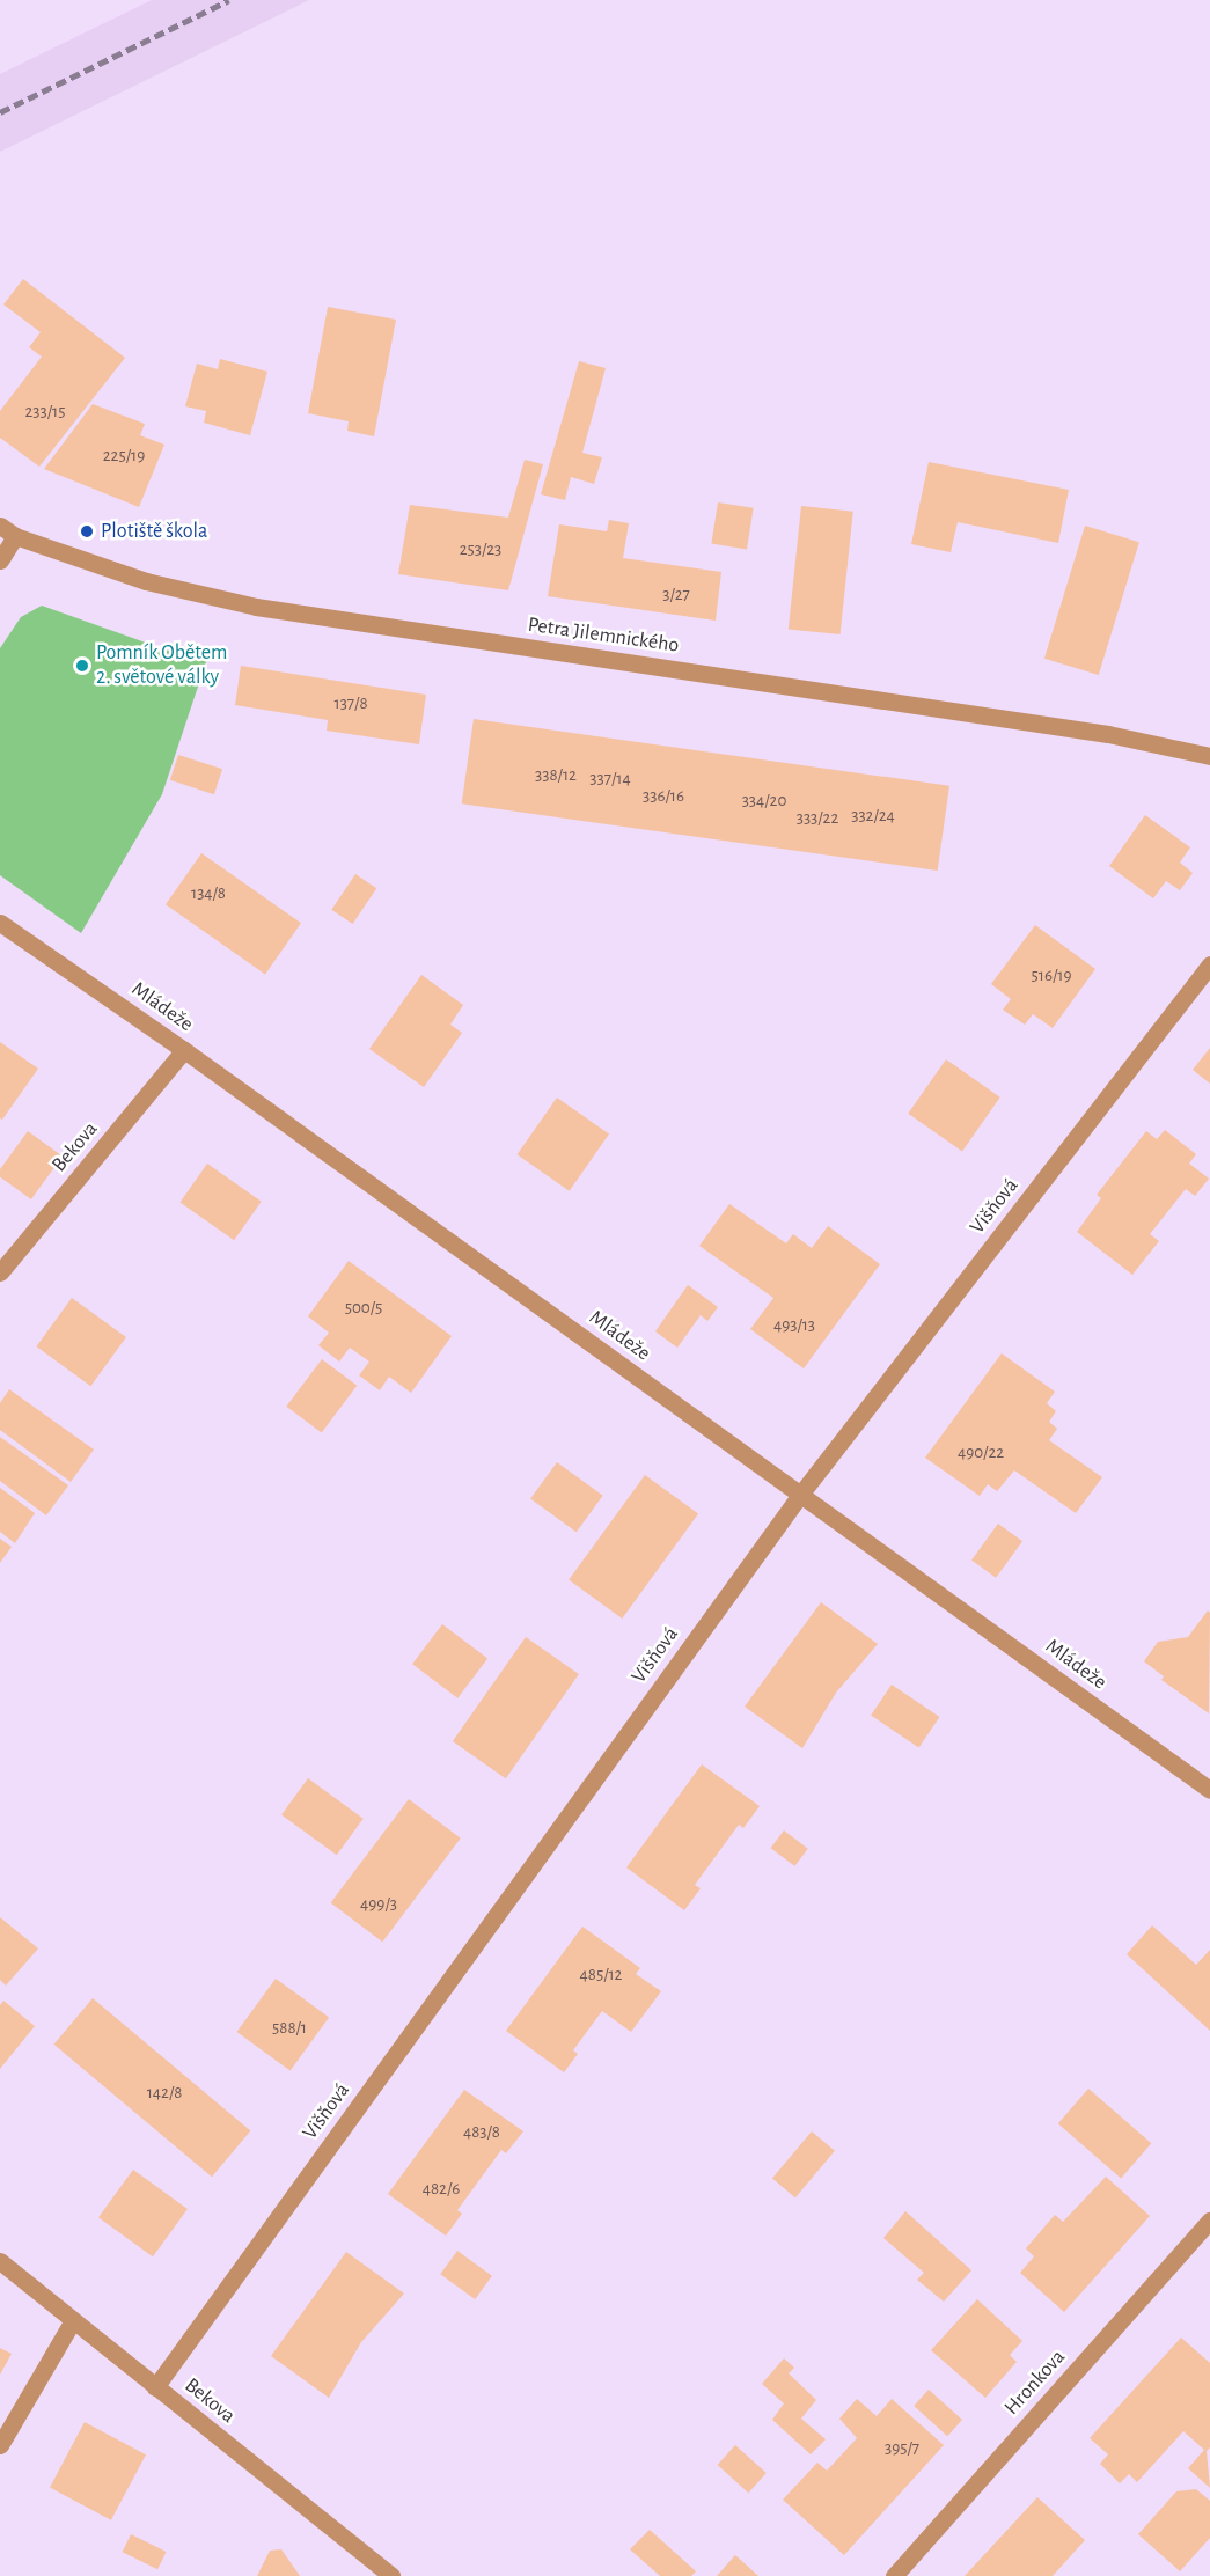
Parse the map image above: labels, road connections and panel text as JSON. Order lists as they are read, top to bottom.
{
  "streets": {
    "street": [
      "Petra Jilemnického",
      "Mládeže",
      "Bekova",
      "Višňová",
      "Hronkova"
    ]
  },
  "crossings": [
    ["Mládeže", "Bekova"],
    ["Mládeže", "Višňová"],
    ["Bekova", "Višňová"]
  ],
  "places": ["Plotiště škola", "Pomník Obětem 2. světové války"],
  "house_numbers": [
    "233/15",
    "225/19",
    "253/23",
    "3/27",
    "137/8",
    "338/12",
    "337/14",
    "336/16",
    "334/20",
    "332/24",
    "333/22",
    "134/8",
    "516/19",
    "500/5",
    "493/13",
    "490/22",
    "499/3",
    "485/12",
    "588/1",
    "142/8",
    "483/8",
    "482/6",
    "395/7"
  ]
}
